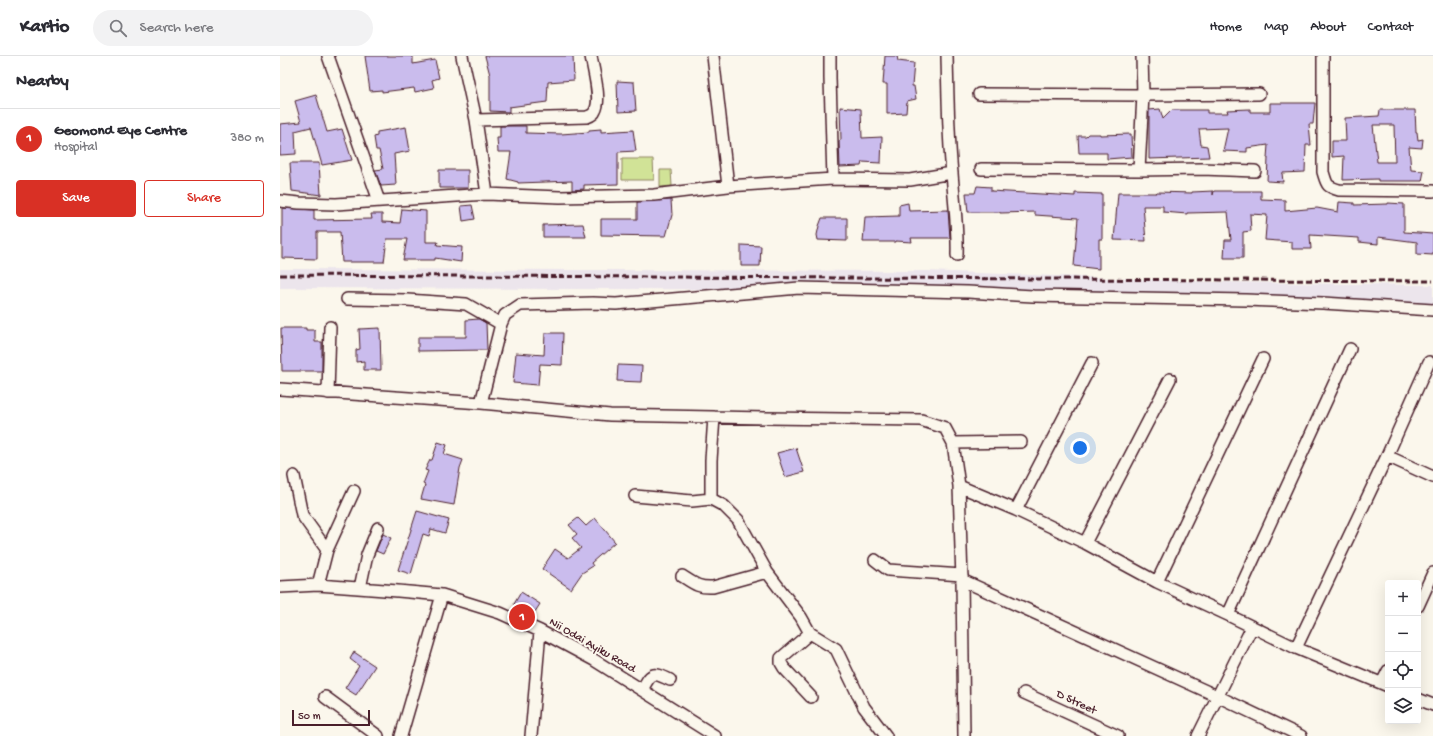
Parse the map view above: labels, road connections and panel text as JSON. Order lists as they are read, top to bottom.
{
  "streets": {
    "street": ["Nii Odai Ayiku Road", "D Street"]
  },
  "scale_bar": "50 m",
  "page": {
    "header": "Kartio",
    "search": "Search here",
    "nav": [
      "Home",
      "Map",
      "About",
      "Contact"
    ],
    "heading": "Nearby",
    "list": [
      {
        "mark": "1",
        "name": "Geomond Eye Centre",
        "note": "Hospital",
        "value": "380 m"
      }
    ],
    "buttons": ["Save", "Share"],
    "map_buttons": ["+", "−"],
    "pins": "1",
    "scale": "50 m"
  }
}
